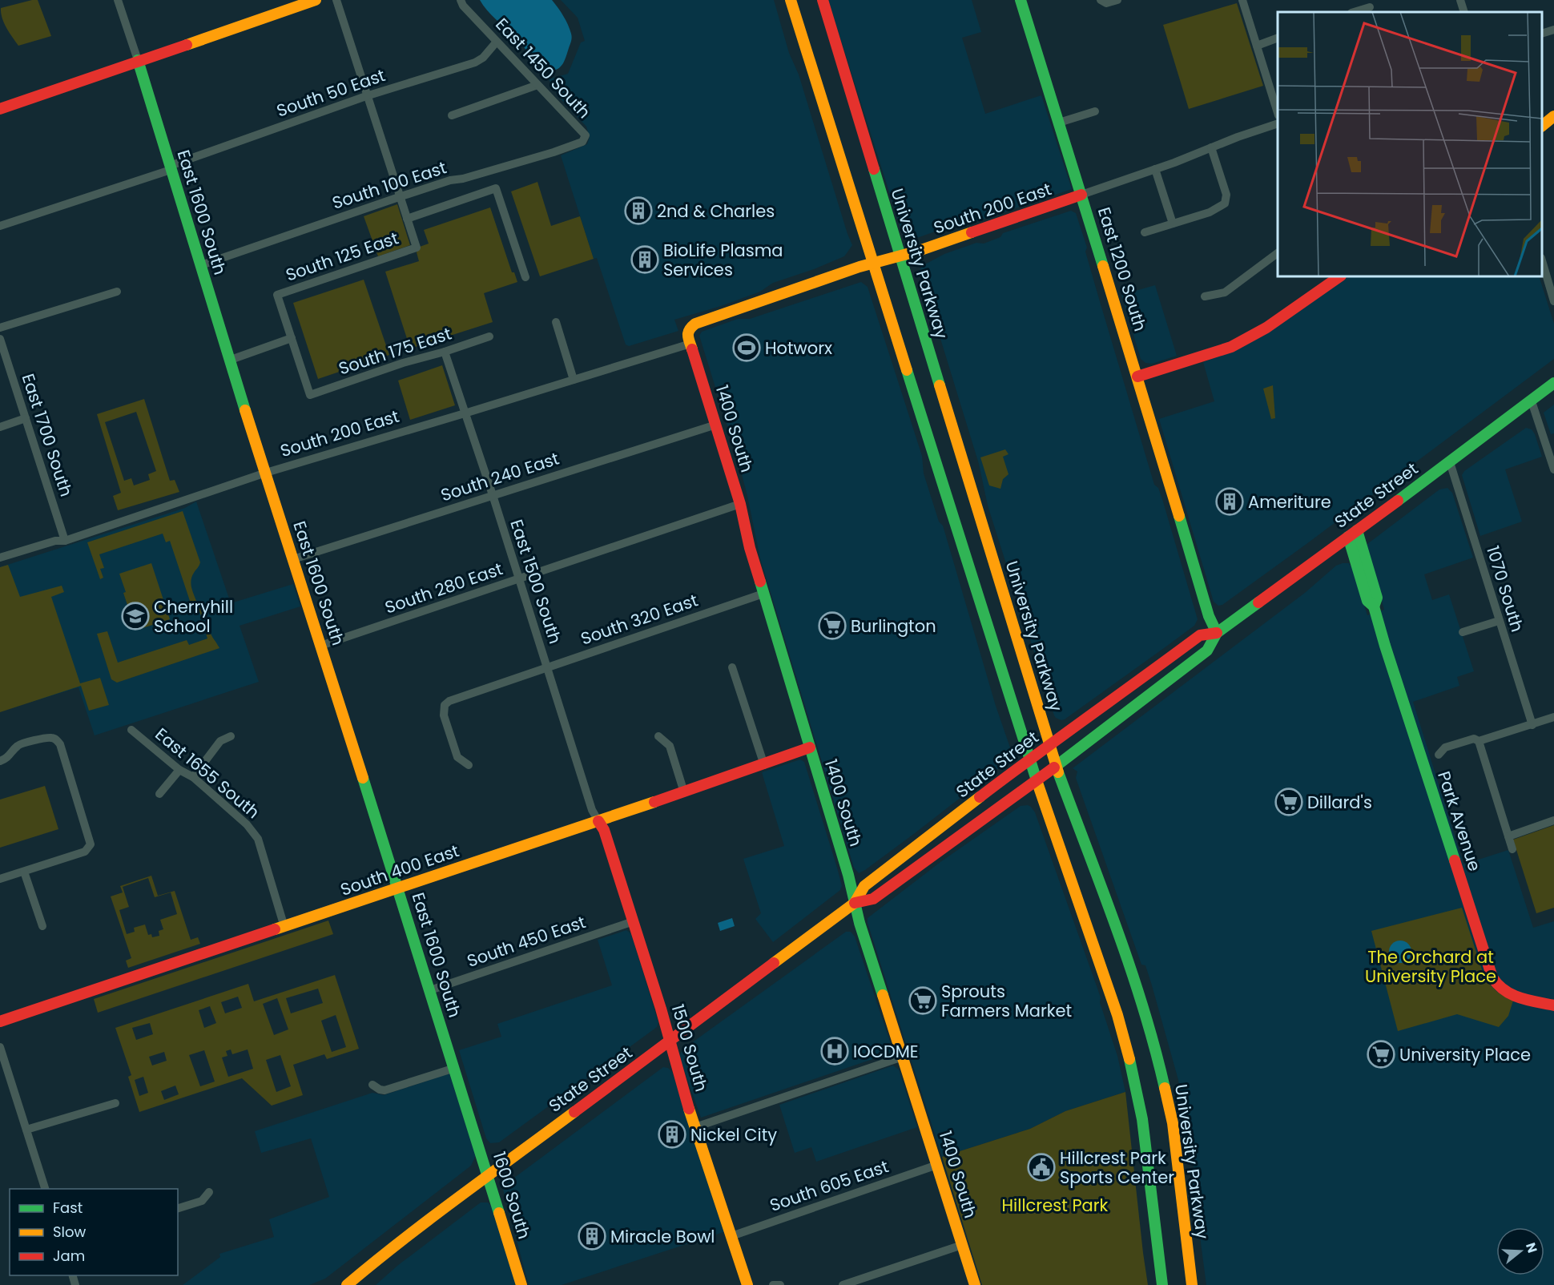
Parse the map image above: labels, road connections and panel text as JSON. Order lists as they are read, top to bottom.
{
  "streets": {
    "street": [
      "East 1450 South",
      "South 50 East",
      "South 100 East",
      "South 200 East",
      "East 1600 South",
      "South 125 East",
      "University Parkway",
      "East 1200 South",
      "South 175 East",
      "1400 South",
      "East 1700 South",
      "South 240 East",
      "State Street",
      "East 1500 South",
      "South 280 East",
      "1070 South",
      "South 320 East",
      "East 1655 South",
      "Park Avenue",
      "South 400 East",
      "South 450 East",
      "1500 South",
      "South 605 East",
      "1600 South"
    ]
  },
  "crossings": [
    ["East 1450 South", "South 50 East"],
    ["East 1450 South", "South 100 East"],
    ["South 50 East", "East 1600 South"],
    ["South 100 East", "East 1600 South"],
    ["South 200 East", "East 1600 South"],
    ["South 200 East", "University Parkway"],
    ["South 200 East", "East 1200 South"],
    ["South 200 East", "1400 South"],
    ["South 200 East", "East 1700 South"],
    ["South 200 East", "East 1500 South"],
    ["East 1600 South", "South 240 East"],
    ["East 1600 South", "South 280 East"],
    ["East 1600 South", "South 400 East"],
    ["East 1600 South", "South 450 East"],
    ["East 1600 South", "1600 South"],
    ["South 125 East", "South 175 East"],
    ["University Parkway", "State Street"],
    ["East 1200 South", "State Street"],
    ["South 175 East", "East 1500 South"],
    ["1400 South", "South 240 East"],
    ["1400 South", "State Street"],
    ["1400 South", "South 280 East"],
    ["1400 South", "South 320 East"],
    ["1400 South", "South 400 East"],
    ["1400 South", "South 605 East"],
    ["South 240 East", "East 1500 South"],
    ["State Street", "1070 South"],
    ["State Street", "Park Avenue"],
    ["State Street", "1500 South"],
    ["State Street", "1600 South"],
    ["East 1500 South", "South 280 East"],
    ["East 1500 South", "South 320 East"],
    ["East 1500 South", "South 400 East"],
    ["East 1500 South", "1500 South"],
    ["East 1655 South", "South 400 East"],
    ["South 400 East", "1500 South"],
    ["South 450 East", "1500 South"],
    ["1500 South", "South 605 East"]
  ],
  "parks": ["The Orchard at University Place", "Hillcrest Park"],
  "places": {
    "building": [
      "2nd & Charles",
      "BioLife Plasma Services",
      "Ameriture",
      "Nickel City",
      "Miracle Bowl"
    ],
    "sports": ["Hotworx"],
    "school or university": ["Cherryhill School"],
    "supermarket": [
      "Burlington",
      "Dillard's",
      "Sprouts Farmers Market",
      "University Place"
    ],
    "hospital": ["IOCDME"],
    "public building": ["Hillcrest Park Sports Center"]
  },
  "legend": ["Fast", "Slow", "Jam"],
  "north": "right"
}
